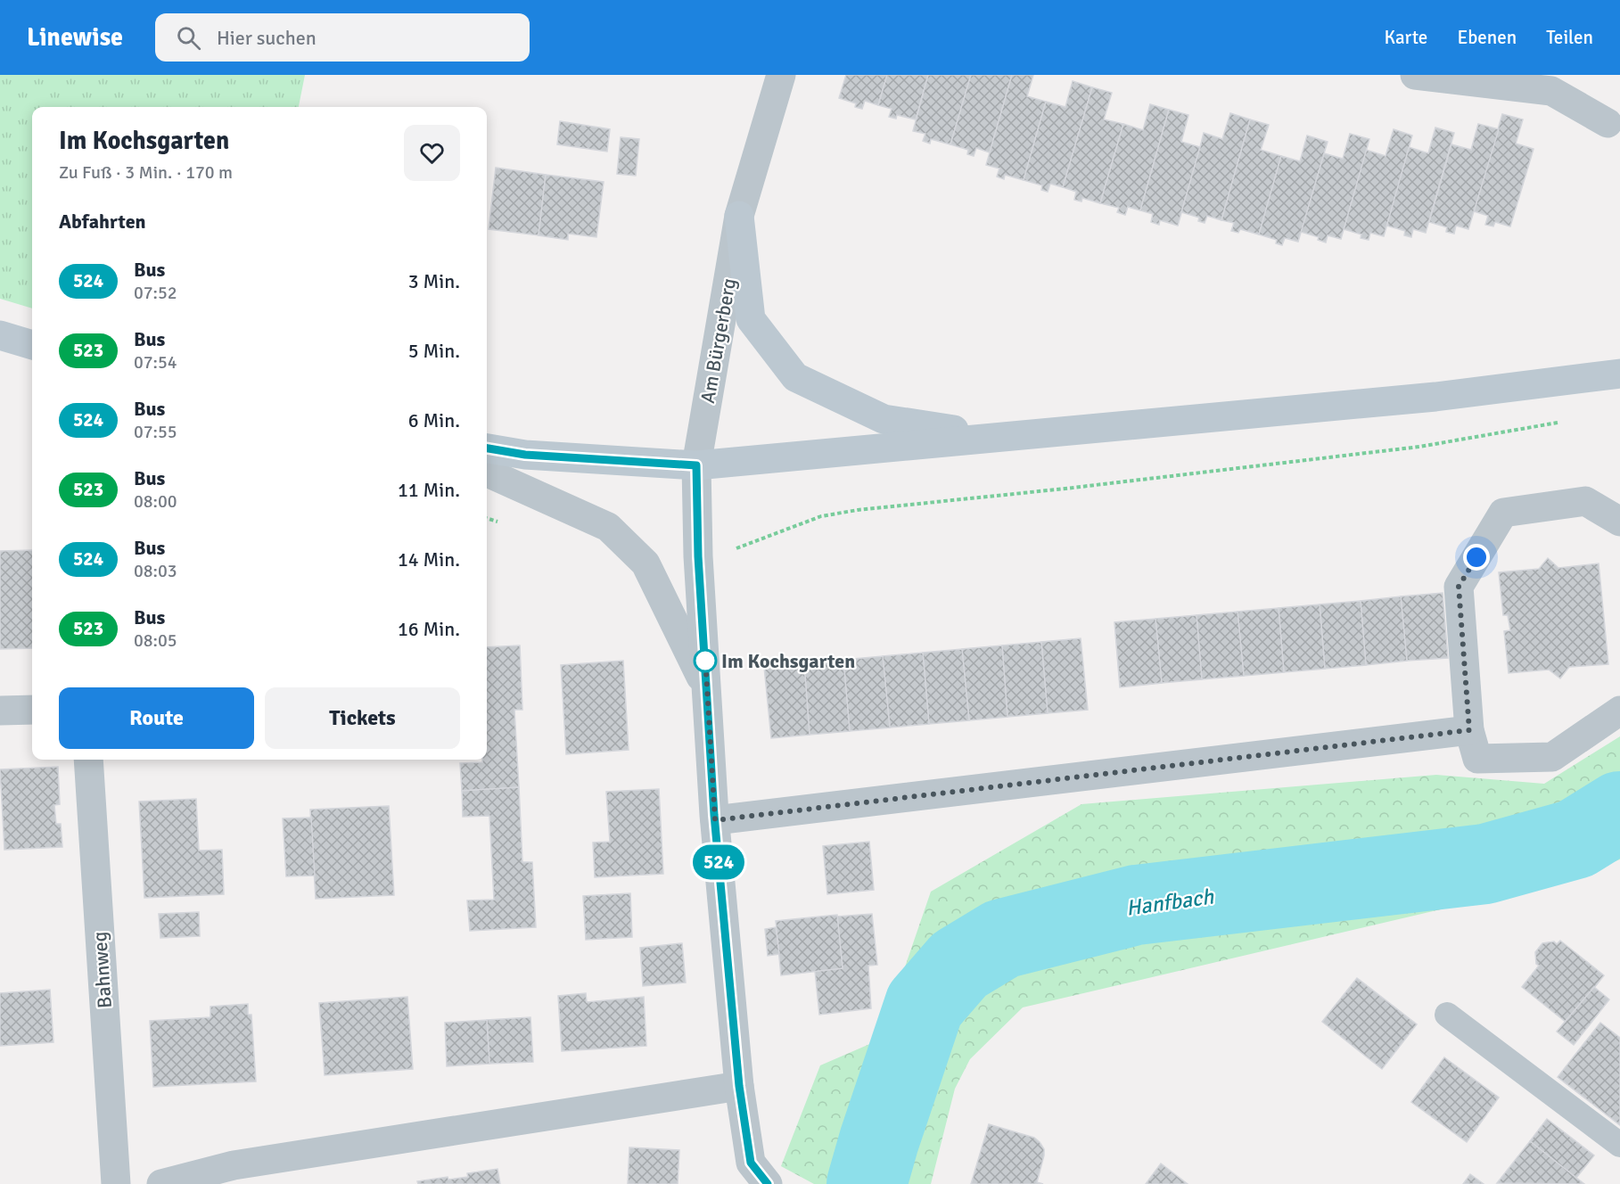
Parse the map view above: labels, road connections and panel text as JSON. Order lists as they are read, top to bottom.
{
  "streets": {
    "main road": ["Am Bürgerberg"],
    "street": ["Bahnweg"]
  },
  "water": ["Hanfbach"],
  "places": ["Im Kochsgarten"],
  "lines": ["bus line 524"],
  "page": {
    "header": "Linewise",
    "search": "Hier suchen",
    "nav": ["Karte", "Ebenen", "Teilen"],
    "on_map": "524",
    "heading": [
      ["Im Kochsgarten", "Zu Fuß · 3 Min. · 170 m"],
      "Abfahrten"
    ],
    "list": [
      {
        "mark": "524",
        "name": "Bus",
        "note": "07:52",
        "value": "3 Min."
      },
      {
        "mark": "523",
        "name": "Bus",
        "note": "07:54",
        "value": "5 Min."
      },
      {
        "mark": "524",
        "name": "Bus",
        "note": "07:55",
        "value": "6 Min."
      },
      {
        "mark": "523",
        "name": "Bus",
        "note": "08:00",
        "value": "11 Min."
      },
      {
        "mark": "524",
        "name": "Bus",
        "note": "08:03",
        "value": "14 Min."
      },
      {
        "mark": "523",
        "name": "Bus",
        "note": "08:05",
        "value": "16 Min."
      }
    ],
    "buttons": ["Route", "Tickets"]
  }
}
